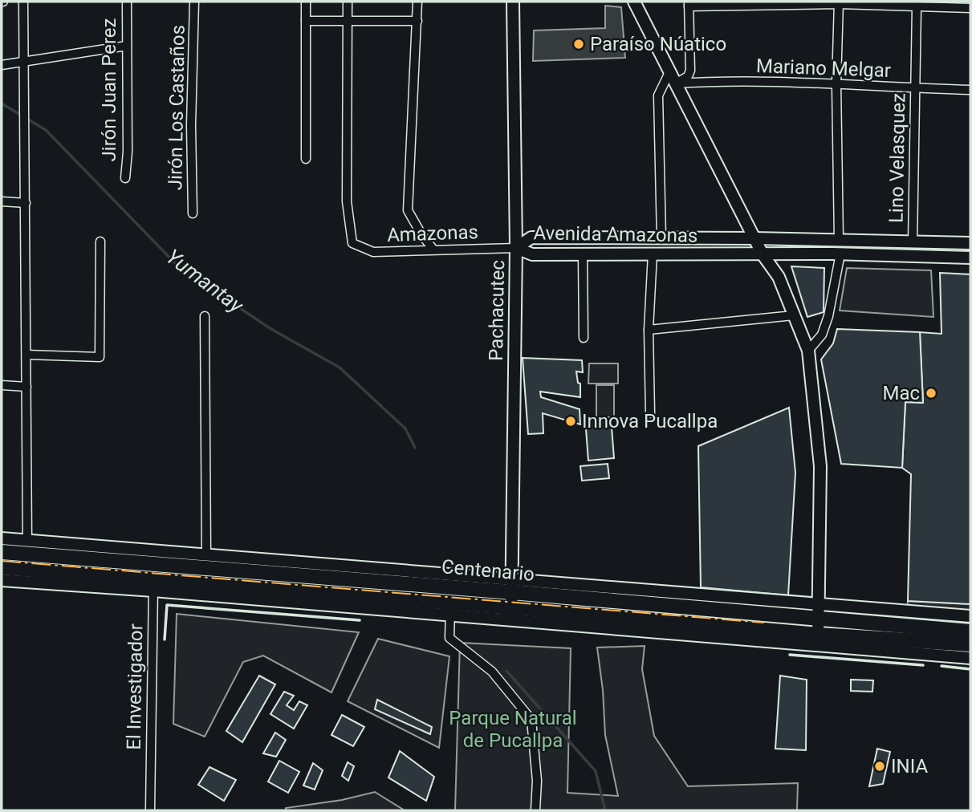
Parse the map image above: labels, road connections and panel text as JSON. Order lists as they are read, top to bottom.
{
  "streets": {
    "highway": ["Centenario"],
    "street": [
      "Mariano Melgar",
      "Jirón Juan Perez",
      "Jirón Los Castaños",
      "Lino Velasquez",
      "Amazonas",
      "Avenida Amazonas",
      "Pachacutec",
      "El Investigador"
    ]
  },
  "crossings": [
    ["Mariano Melgar", "Lino Velasquez"],
    ["Lino Velasquez", "Avenida Amazonas"],
    ["Amazonas", "Avenida Amazonas"],
    ["Amazonas", "Pachacutec"],
    ["Avenida Amazonas", "Pachacutec"],
    ["Pachacutec", "Centenario"],
    ["Centenario", "El Investigador"]
  ],
  "water": ["Yumantay"],
  "parks": ["Parque Natural de Pucallpa"],
  "places": [
    "Paraíso Núatico",
    "Mac",
    "Innova Pucallpa",
    "INIA"
  ]
}
